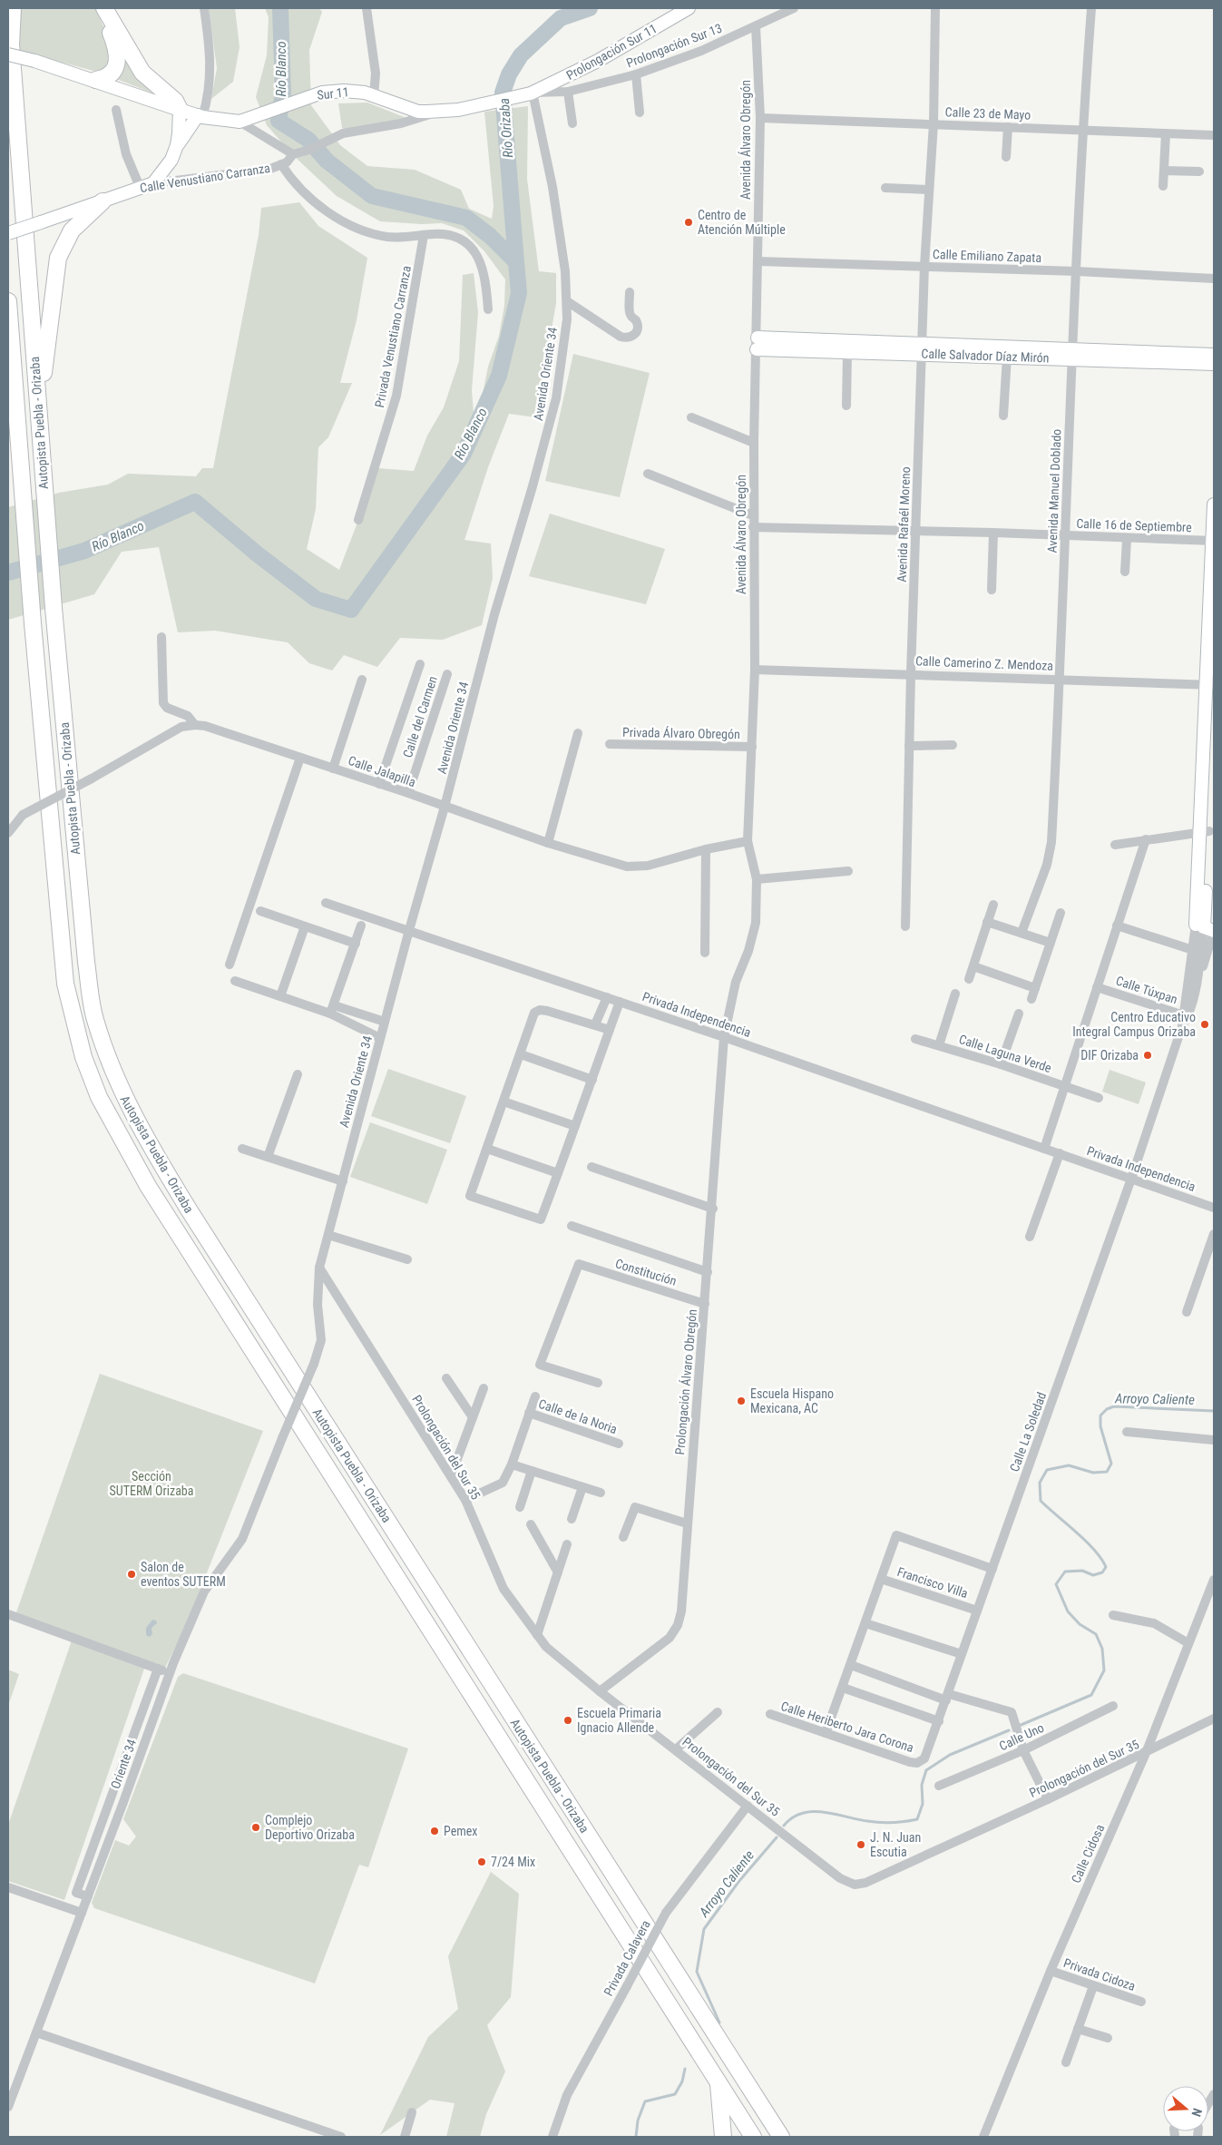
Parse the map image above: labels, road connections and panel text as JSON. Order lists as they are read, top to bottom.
{
  "streets": {
    "highway": ["Autopista Puebla - Orizaba"],
    "street": [
      "Prolongación Sur 13",
      "Prolongación Sur 11",
      "Sur 11",
      "Calle 23 de Mayo",
      "Avenida Álvaro Obregón",
      "Calle Venustiano Carranza",
      "Calle Emiliano Zapata",
      "Privada Venustiano Carranza",
      "Calle Salvador Díaz Mirón",
      "Avenida Oriente 34",
      "Avenida Manuel Doblado",
      "Avenida Rafaél Moreno",
      "Calle 16 de Septiembre",
      "Calle Camerino Z. Mendoza",
      "Calle del Carmen",
      "Privada Álvaro Obregón",
      "Calle Jalapilla",
      "Calle Túxpan",
      "Privada Independencia",
      "Calle Laguna Verde",
      "Constitución",
      "Prolongación Álvaro Obregón",
      "Calle de la Noria",
      "Calle La Soledad",
      "Prolongación del Sur 35",
      "Francisco Villa",
      "Calle Heriberto Jara Corona",
      "Calle Uno",
      "Oriente 34",
      "Calle Cidosa",
      "Privada Calavera",
      "Privada Cidoza"
    ]
  },
  "crossings": [
    ["Prolongación Sur 13", "Prolongación Sur 11"],
    ["Prolongación Sur 13", "Sur 11"],
    ["Prolongación Sur 13", "Avenida Álvaro Obregón"],
    ["Prolongación Sur 13", "Avenida Oriente 34"],
    ["Prolongación Sur 11", "Sur 11"],
    ["Prolongación Sur 11", "Avenida Oriente 34"],
    ["Sur 11", "Avenida Oriente 34"],
    ["Calle 23 de Mayo", "Avenida Álvaro Obregón"],
    ["Calle 23 de Mayo", "Avenida Manuel Doblado"],
    ["Calle 23 de Mayo", "Avenida Rafaél Moreno"],
    ["Avenida Álvaro Obregón", "Calle Emiliano Zapata"],
    ["Avenida Álvaro Obregón", "Calle Salvador Díaz Mirón"],
    ["Avenida Álvaro Obregón", "Calle 16 de Septiembre"],
    ["Avenida Álvaro Obregón", "Calle Camerino Z. Mendoza"],
    ["Avenida Álvaro Obregón", "Privada Álvaro Obregón"],
    ["Avenida Álvaro Obregón", "Calle Jalapilla"],
    ["Avenida Álvaro Obregón", "Privada Independencia"],
    ["Avenida Álvaro Obregón", "Prolongación Álvaro Obregón"],
    ["Calle Emiliano Zapata", "Avenida Manuel Doblado"],
    ["Calle Emiliano Zapata", "Avenida Rafaél Moreno"],
    ["Calle Salvador Díaz Mirón", "Avenida Manuel Doblado"],
    ["Calle Salvador Díaz Mirón", "Avenida Rafaél Moreno"],
    ["Avenida Oriente 34", "Calle Jalapilla"],
    ["Avenida Oriente 34", "Privada Independencia"],
    ["Avenida Oriente 34", "Prolongación del Sur 35"],
    ["Avenida Oriente 34", "Oriente 34"],
    ["Avenida Manuel Doblado", "Calle 16 de Septiembre"],
    ["Avenida Manuel Doblado", "Calle Camerino Z. Mendoza"],
    ["Avenida Rafaél Moreno", "Calle 16 de Septiembre"],
    ["Avenida Rafaél Moreno", "Calle Camerino Z. Mendoza"],
    ["Calle del Carmen", "Calle Jalapilla"],
    ["Calle Túxpan", "Calle La Soledad"],
    ["Privada Independencia", "Prolongación Álvaro Obregón"],
    ["Privada Independencia", "Calle La Soledad"],
    ["Constitución", "Prolongación Álvaro Obregón"],
    ["Prolongación Álvaro Obregón", "Prolongación del Sur 35"],
    ["Calle La Soledad", "Francisco Villa"],
    ["Calle La Soledad", "Calle Heriberto Jara Corona"],
    ["Prolongación del Sur 35", "Calle Cidosa"],
    ["Prolongación del Sur 35", "Privada Calavera"],
    ["Calle Cidosa", "Privada Cidoza"]
  ],
  "water": ["Río Blanco", "Río Orizaba", "Arroyo Caliente"],
  "parks": ["Sección SUTERM Orizaba"],
  "places": [
    "Centro de Atención Múltiple",
    "Centro Educativo Integral Campus Orizaba",
    "DIF Orizaba",
    "Escuela Hispano Mexicana, AC",
    "Salon de eventos SUTERM",
    "Escuela Primaria Ignacio Allende",
    "Complejo Deportivo Orizaba",
    "Pemex",
    "J. N. Juan Escutia",
    "7/24 Mix"
  ],
  "north": "right"
}
